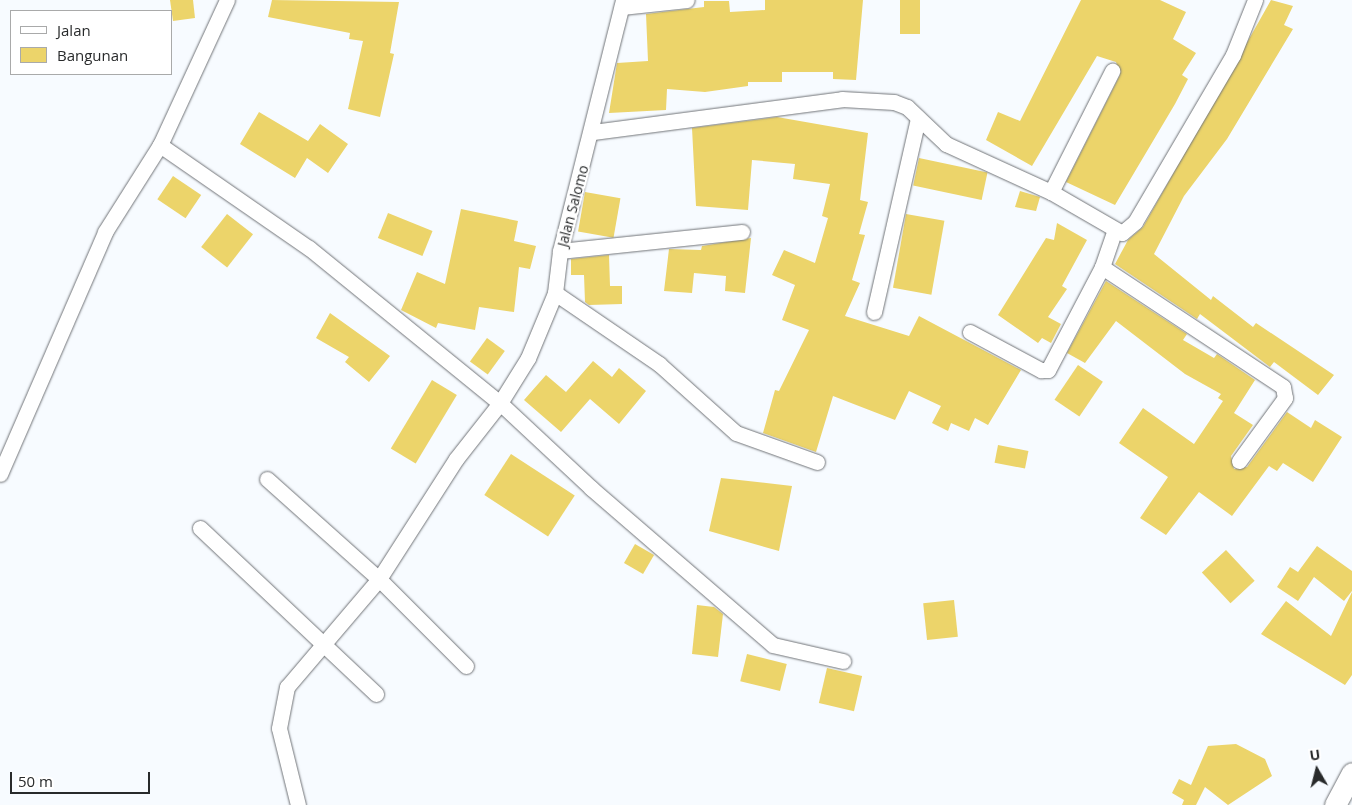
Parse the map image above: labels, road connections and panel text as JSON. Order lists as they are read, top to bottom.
{
  "streets": {
    "street": ["Jalan Salomo"]
  },
  "legend": ["Jalan", "Bangunan"],
  "scale_bar": "50 m",
  "north": "top"
}
